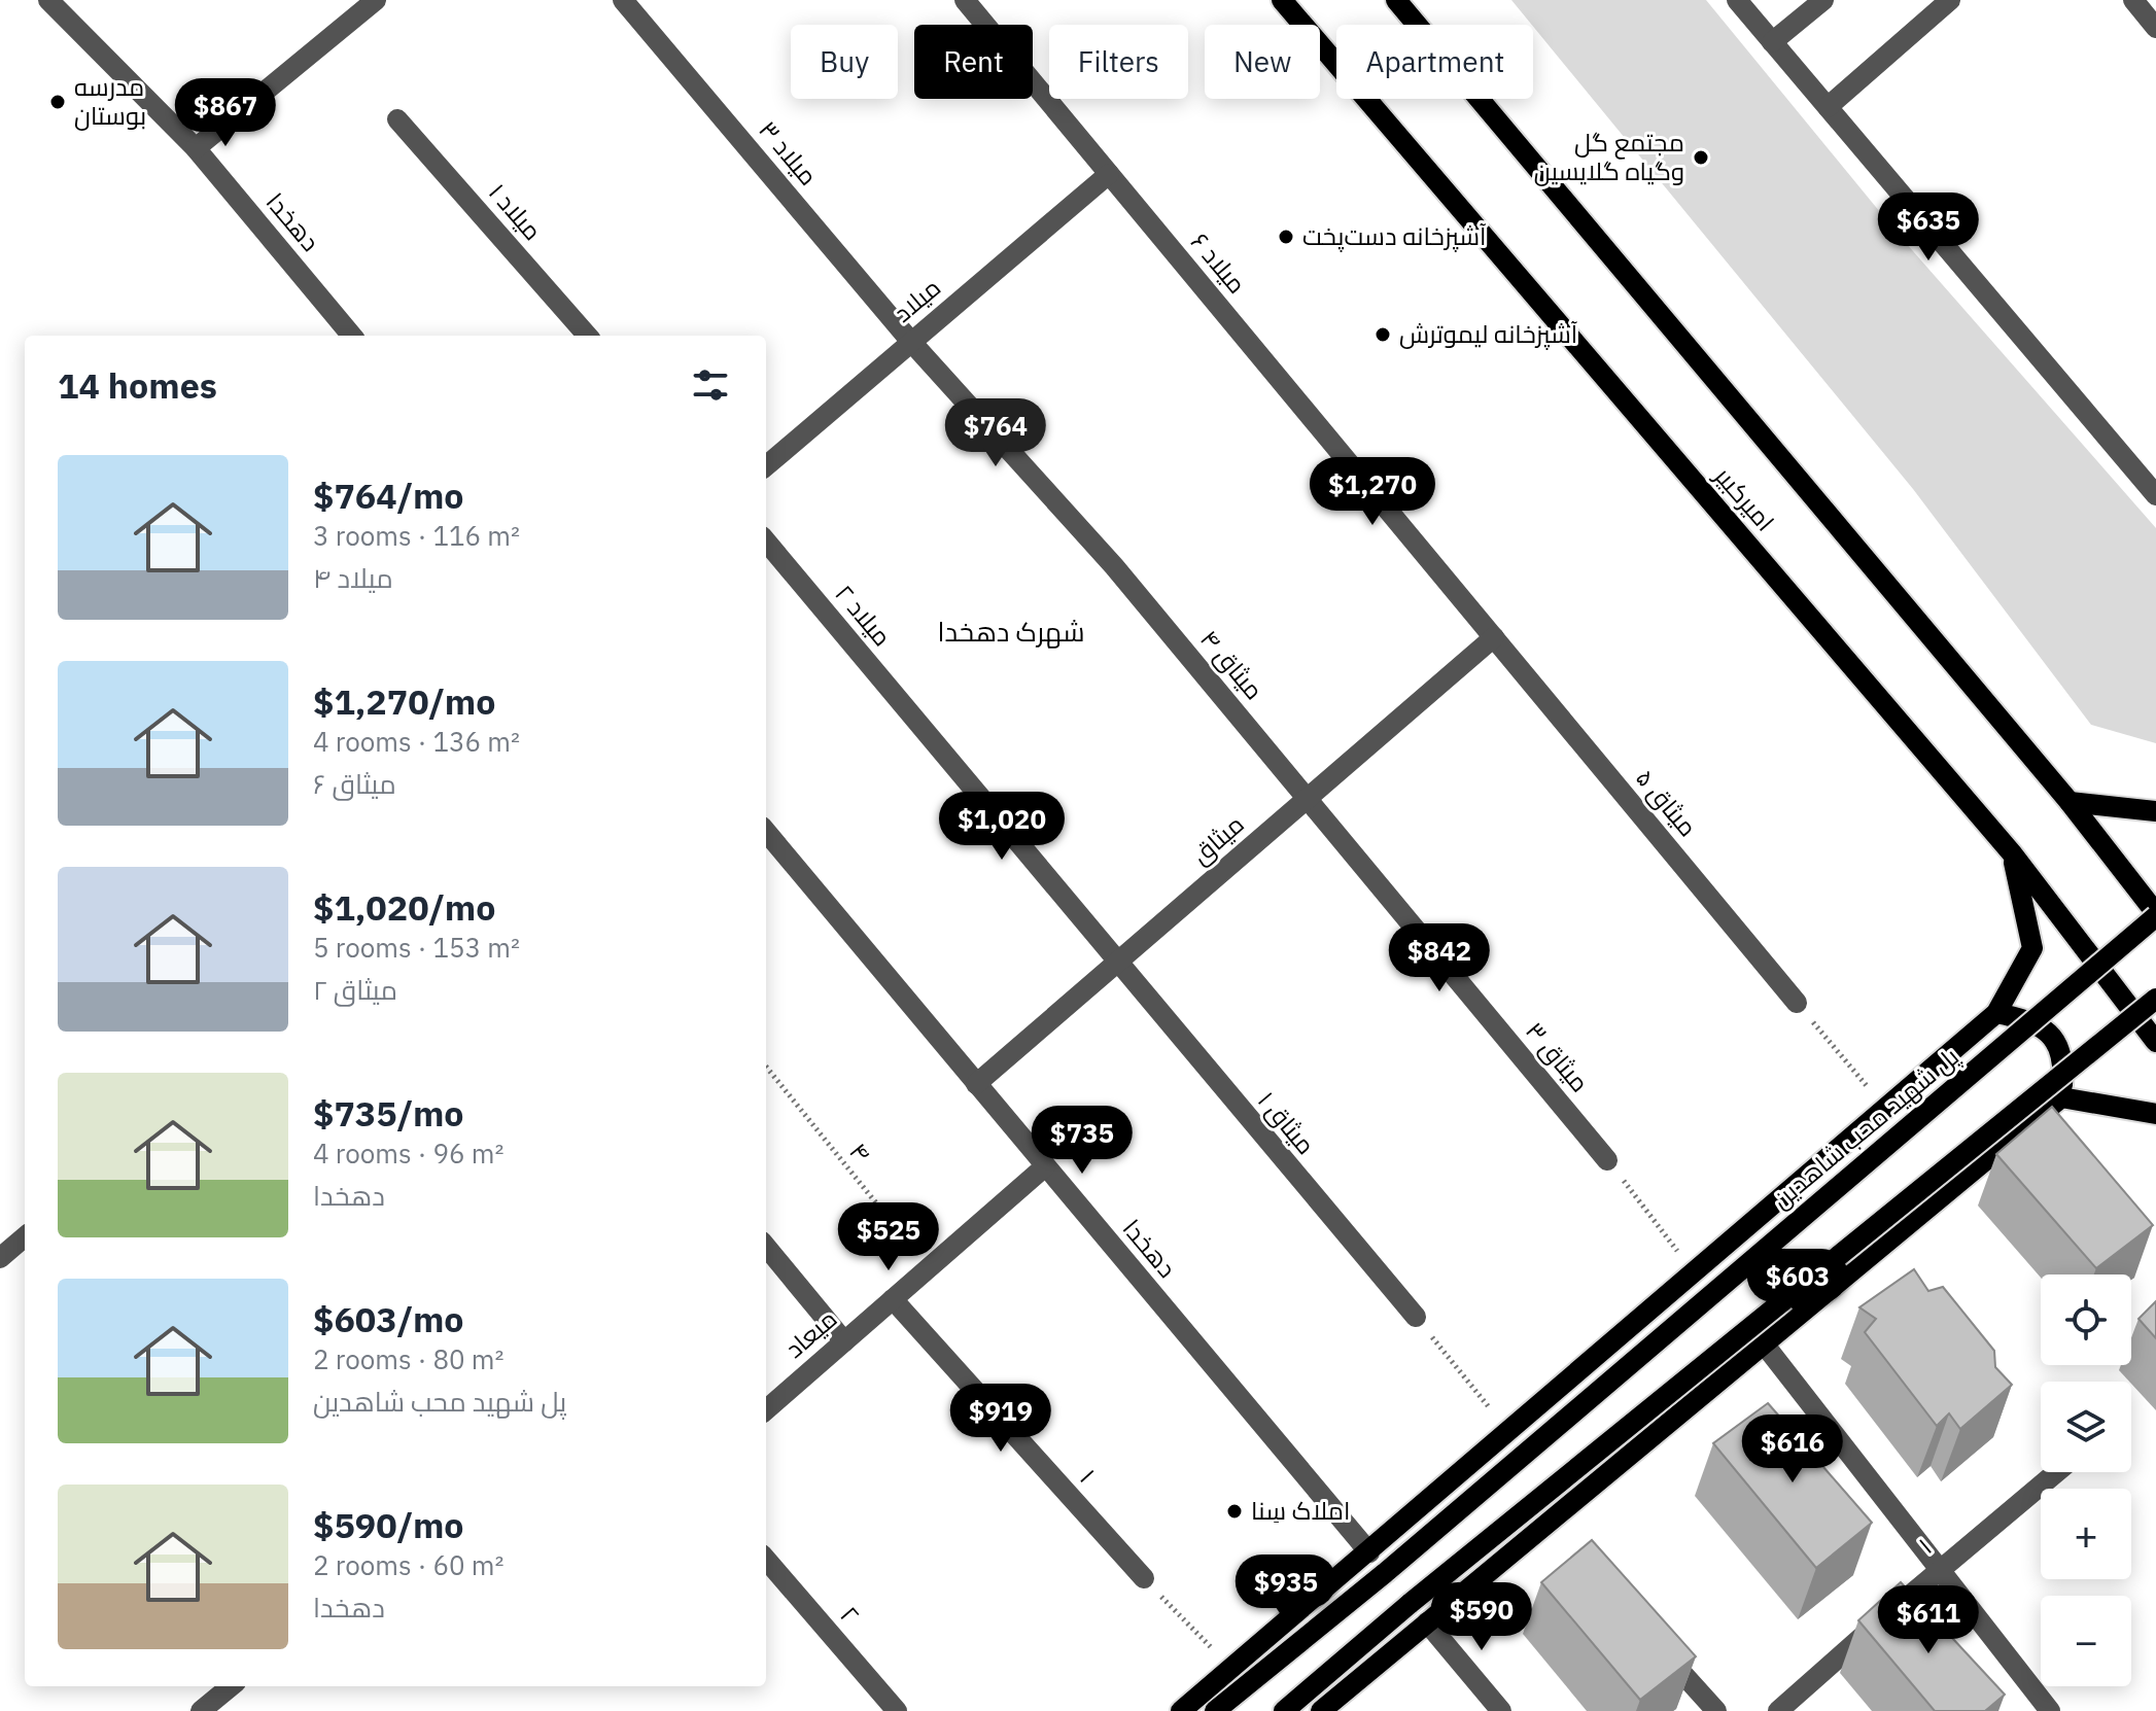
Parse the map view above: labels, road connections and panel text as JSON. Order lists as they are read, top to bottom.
{
  "streets": {
    "main road": ["امیرکبیر", "پل شهید محب شاهدین"],
    "street": [
      "میلاد ۳",
      "میلاد ۱",
      "دهخدا",
      "میلاد ۶",
      "میلاد",
      "میلاد ۲",
      "میثاق ۴",
      "میثاق ۵",
      "میثاق",
      "میثاق ۳",
      "میثاق ۱",
      "میعاد",
      "۱",
      "۲"
    ],
    "path": ["۴"]
  },
  "crossings": [
    ["میلاد ۳", "میلاد"],
    ["میلاد ۳", "میثاق ۴"],
    ["دهخدا", "میثاق"],
    ["دهخدا", "میعاد"],
    ["میلاد ۶", "میلاد"],
    ["میلاد ۶", "میثاق ۵"],
    ["میلاد ۶", "میثاق"],
    ["میلاد ۲", "میثاق"],
    ["میلاد ۲", "میثاق ۱"],
    ["میثاق ۴", "میثاق"],
    ["میثاق ۴", "میثاق ۳"],
    ["میثاق ۵", "میثاق"],
    ["میثاق", "میثاق ۳"],
    ["میثاق", "میثاق ۱"],
    ["۴", "میعاد"],
    ["میعاد", "۱"]
  ],
  "districts": ["شهرک دهخدا"],
  "places": [
    "مدرسه بوستان",
    "مجتمع گل وگیاه گلایسین",
    "آشپزخانه دست‌پخت",
    "آشپزخانه لیموترش",
    "املاک سِنا"
  ],
  "page": {
    "chip": [
      "Buy",
      "Rent",
      "Filters",
      "New",
      "Apartment"
    ],
    "price": [
      "$867",
      "$635",
      "$764",
      "$1,270",
      "$1,020",
      "$842",
      "$735",
      "$525",
      "$603",
      "$919",
      "$616",
      "$935",
      "$590",
      "$611"
    ],
    "heading": "14 homes",
    "list": [
      {
        "name": "$764/mo",
        "note": "3 rooms · 116 m² · میلاد ۴"
      },
      {
        "name": "$1,270/mo",
        "note": "4 rooms · 136 m² · میثاق ۶"
      },
      {
        "name": "$1,020/mo",
        "note": "5 rooms · 153 m² · میثاق ۲"
      },
      {
        "name": "$735/mo",
        "note": "4 rooms · 96 m² · دهخدا"
      },
      {
        "name": "$603/mo",
        "note": "2 rooms · 80 m² · پل شهید محب شاهدین"
      },
      {
        "name": "$590/mo",
        "note": "2 rooms · 60 m² · دهخدا"
      }
    ],
    "map_buttons": ["+", "−"]
  }
}
